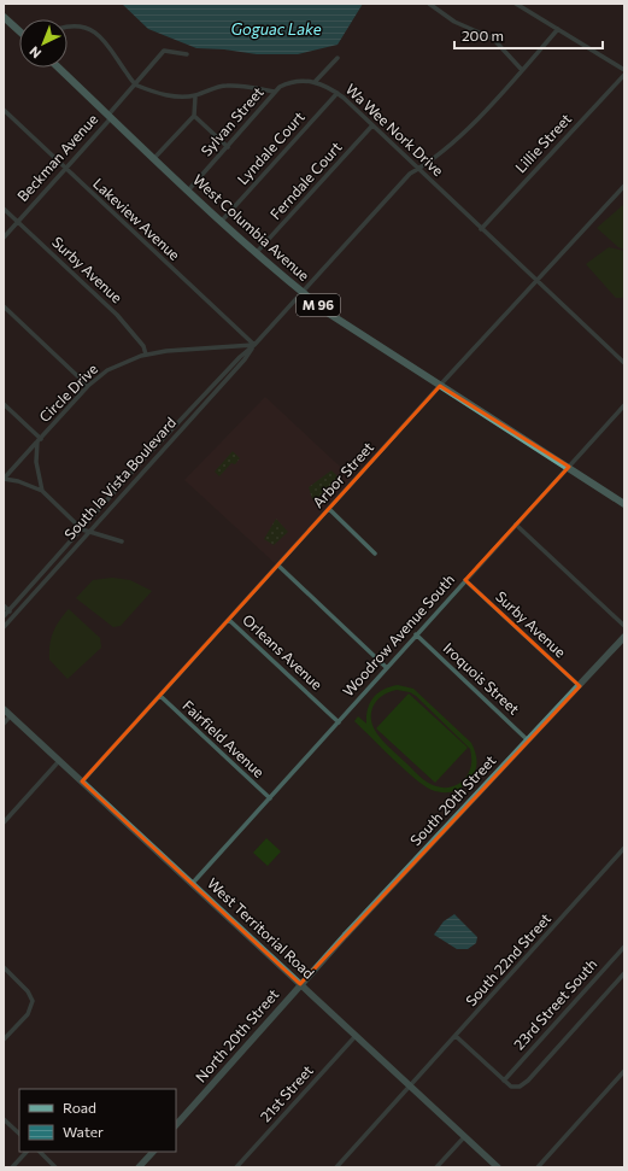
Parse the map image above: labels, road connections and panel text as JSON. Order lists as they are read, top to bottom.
{
  "streets": {
    "main road": [
      "West Columbia Avenue",
      "M 96",
      "South 20th Street",
      "West Territorial Road",
      "North 20th Street"
    ],
    "street": [
      "Sylvan Street",
      "Wa Wee Nork Drive",
      "Lillie Street",
      "Lyndale Court",
      "Beckman Avenue",
      "Ferndale Court",
      "Lakeview Avenue",
      "Surby Avenue",
      "Circle Drive",
      "Arbor Street",
      "South la Vista Boulevard",
      "Woodrow Avenue South",
      "Orleans Avenue",
      "Iroquois Street",
      "Fairfield Avenue",
      "South 22nd Street",
      "23rd Street South",
      "21st Street"
    ]
  },
  "crossings": [
    ["Sylvan Street", "West Columbia Avenue"],
    ["Wa Wee Nork Drive", "Lillie Street"],
    ["Wa Wee Nork Drive", "Lyndale Court"],
    ["Wa Wee Nork Drive", "Ferndale Court"],
    ["Wa Wee Nork Drive", "Arbor Street"],
    ["Wa Wee Nork Drive", "South la Vista Boulevard"],
    ["Lyndale Court", "West Columbia Avenue"],
    ["Beckman Avenue", "Lakeview Avenue"],
    ["Beckman Avenue", "West Columbia Avenue"],
    ["Beckman Avenue", "Surby Avenue"],
    ["Ferndale Court", "West Columbia Avenue"],
    ["Lakeview Avenue", "Circle Drive"],
    ["Lakeview Avenue", "South la Vista Boulevard"],
    ["West Columbia Avenue", "Arbor Street"],
    ["West Columbia Avenue", "South la Vista Boulevard"],
    ["West Columbia Avenue", "Woodrow Avenue South"],
    ["Surby Avenue", "Circle Drive"],
    ["Surby Avenue", "Woodrow Avenue South"],
    ["Surby Avenue", "South 20th Street"],
    ["Circle Drive", "South la Vista Boulevard"],
    ["Arbor Street", "Orleans Avenue"],
    ["Arbor Street", "Fairfield Avenue"],
    ["Arbor Street", "West Territorial Road"],
    ["Woodrow Avenue South", "Orleans Avenue"],
    ["Woodrow Avenue South", "Iroquois Street"],
    ["Woodrow Avenue South", "Fairfield Avenue"],
    ["Woodrow Avenue South", "West Territorial Road"],
    ["Iroquois Street", "South 20th Street"],
    ["South 20th Street", "West Territorial Road"],
    ["South 20th Street", "North 20th Street"],
    ["West Territorial Road", "South 22nd Street"],
    ["West Territorial Road", "North 20th Street"],
    ["West Territorial Road", "21st Street"]
  ],
  "water": ["Goguac Lake"],
  "legend": ["Road", "Water"],
  "scale_bar": "200 m",
  "north": "bottom left"
}
